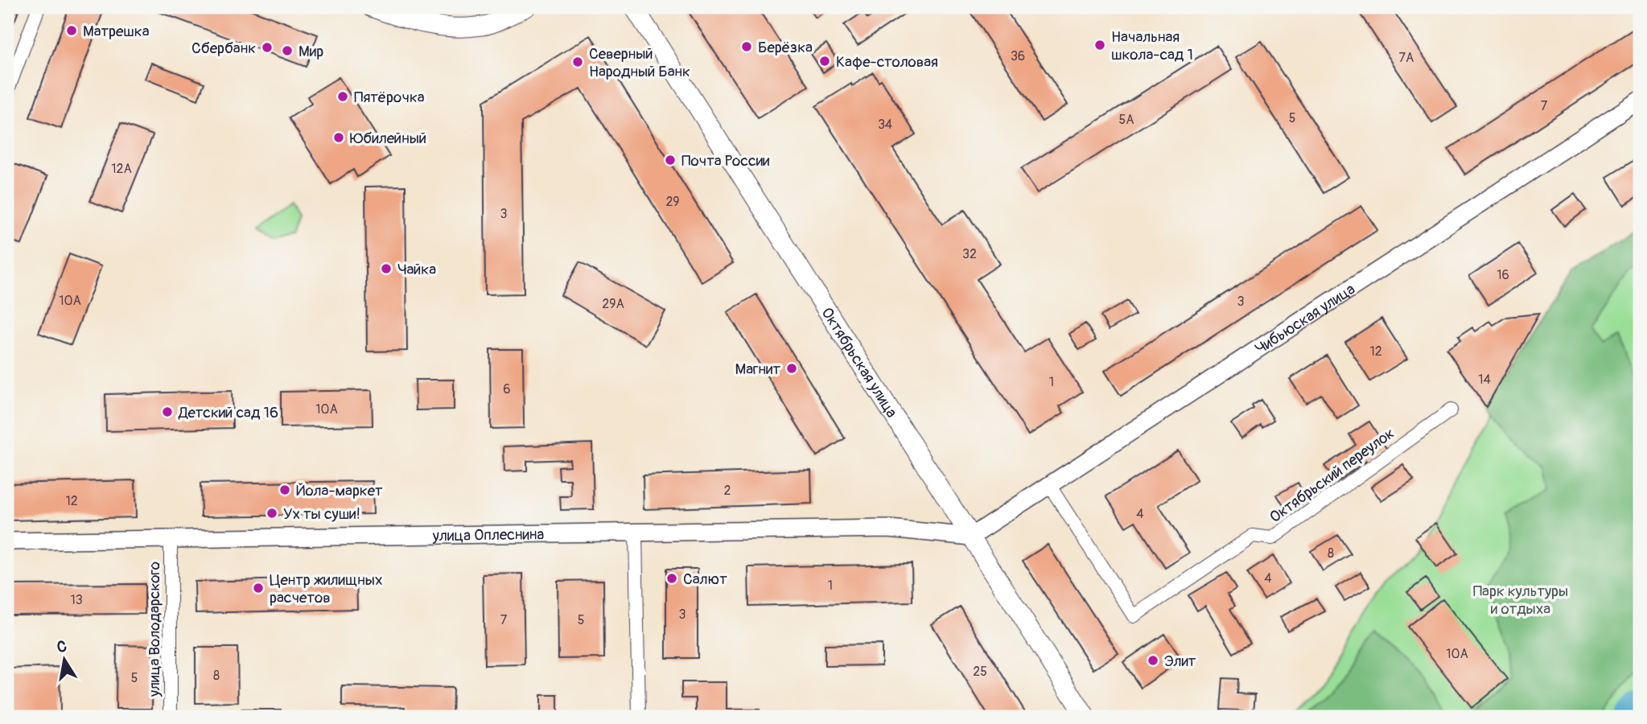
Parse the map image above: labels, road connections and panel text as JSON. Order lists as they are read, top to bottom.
{
  "streets": {
    "main road": ["Октябрьская улица"],
    "street": [
      "Чибьюская улица",
      "Октябрьский переулок",
      "улица Оплеснина",
      "улица Володарского"
    ]
  },
  "crossings": [
    ["Чибьюская улица", "Октябрьская улица"],
    ["Чибьюская улица", "Октябрьский переулок"],
    ["Чибьюская улица", "улица Оплеснина"],
    ["Октябрьская улица", "улица Оплеснина"],
    ["улица Оплеснина", "улица Володарского"]
  ],
  "parks": ["Парк культуры и отдыха"],
  "places": [
    "Матрешка",
    "Начальная школа-сад 1",
    "Берёзка",
    "Сбербанк",
    "Мир",
    "Кафе-столовая",
    "Северный Народный Банк",
    "Пятёрочка",
    "Юбилейный",
    "Почта России",
    "Чайка",
    "Магнит",
    "Детский сад 16",
    "Йола-маркет",
    "Ух ты суши!",
    "Салют",
    "Центр жилищных расчетов",
    "Элит"
  ],
  "house_numbers": [
    "36",
    "7А",
    "7",
    "5",
    "5А",
    "34",
    "12А",
    "29",
    "3",
    "32",
    "16",
    "10А",
    "3",
    "29А",
    "12",
    "14",
    "1",
    "6",
    "10А",
    "2",
    "12",
    "4",
    "8",
    "4",
    "1",
    "13",
    "3",
    "7",
    "5",
    "10А",
    "25",
    "8",
    "5"
  ],
  "north": "top"
}
